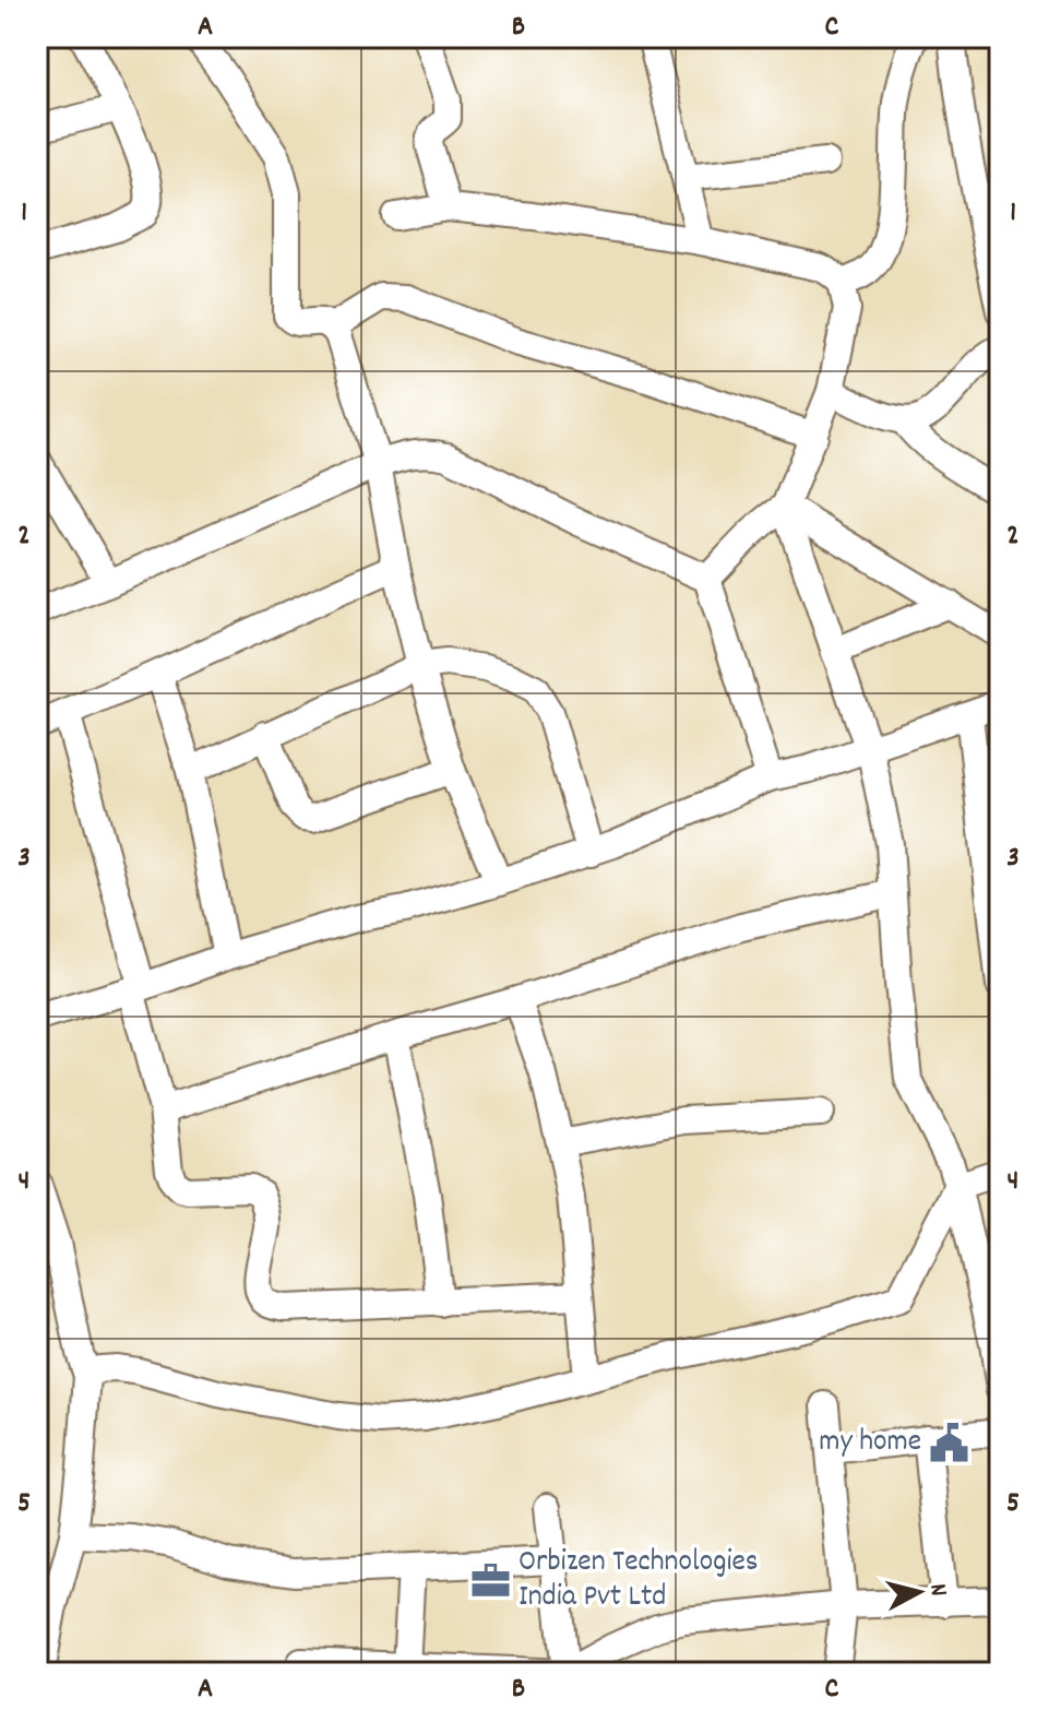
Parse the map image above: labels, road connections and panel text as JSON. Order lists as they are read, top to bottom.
{
  "places": {
    "public building": ["my home"],
    "office": ["Orbizen Technologies India Pvt Ltd"]
  },
  "north": "right",
  "grid": {
    "columns": ["A", "B", "C"],
    "rows": [
      "1",
      "2",
      "3",
      "4",
      "5"
    ]
  }
}
